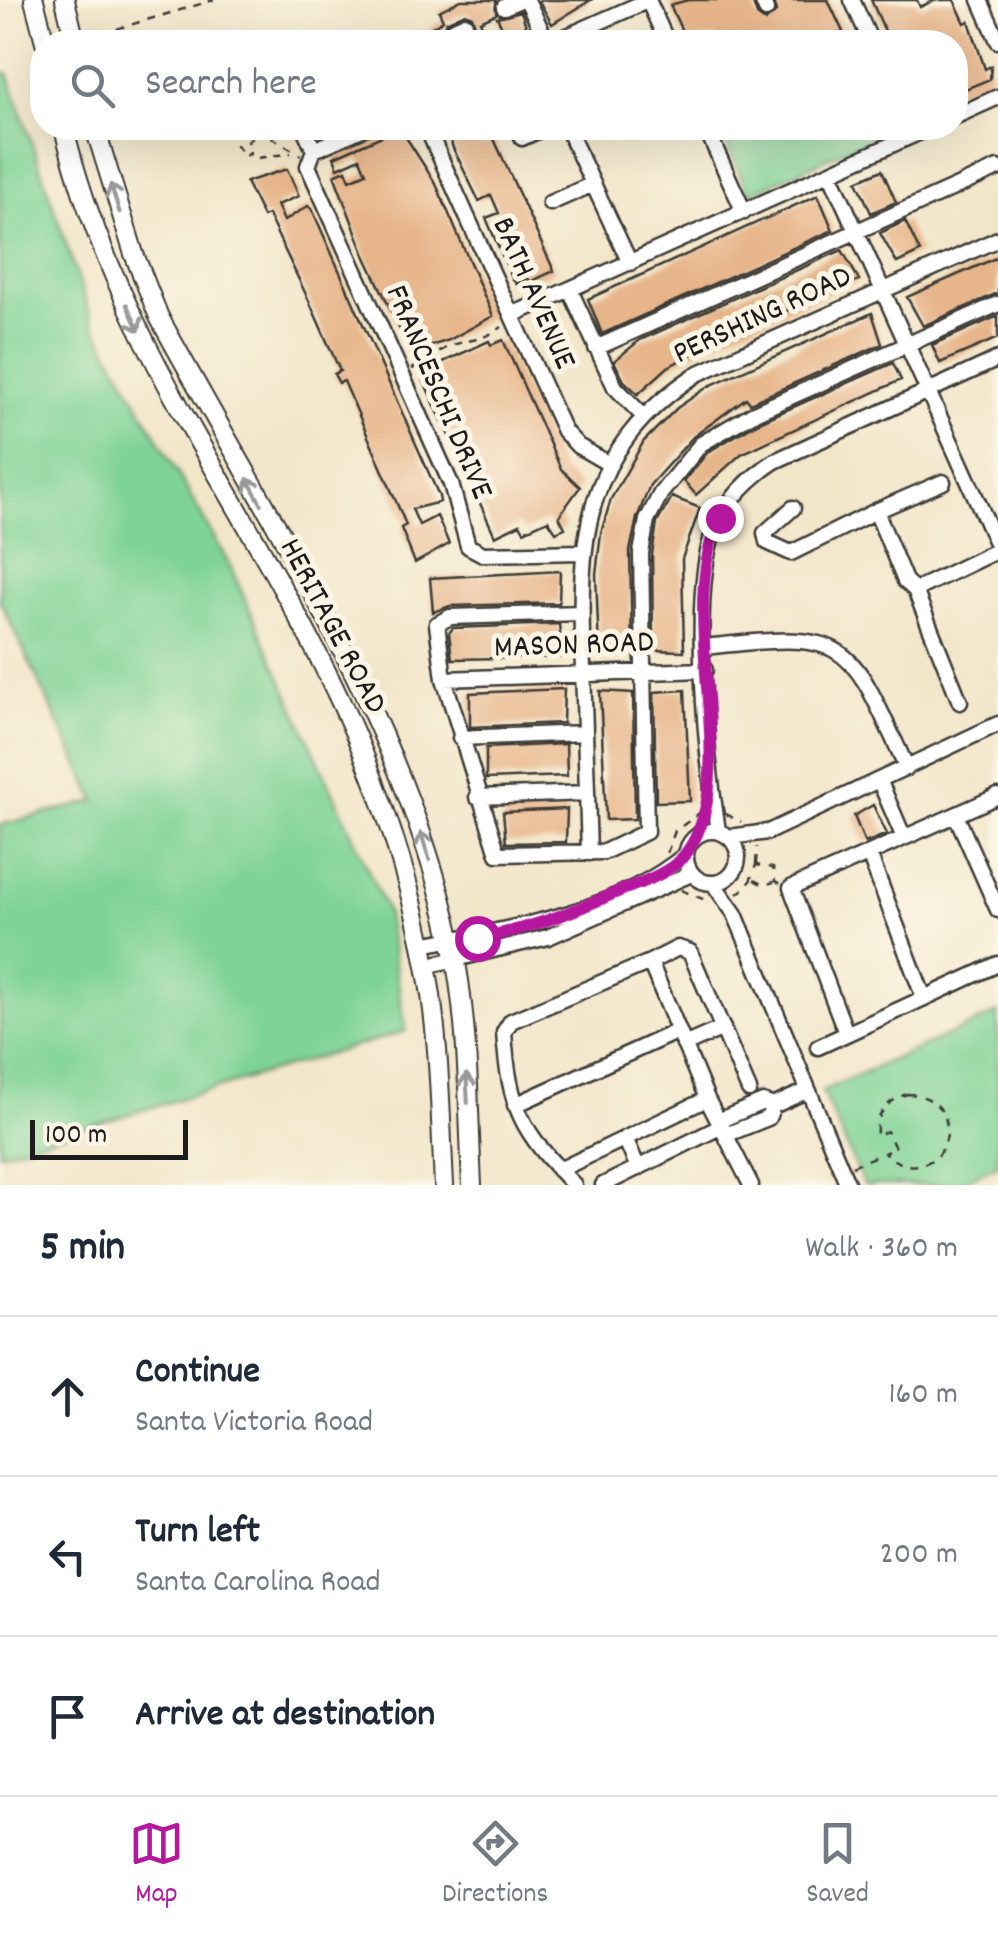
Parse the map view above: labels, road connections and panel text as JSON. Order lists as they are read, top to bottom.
{
  "streets": {
    "main road": ["HERITAGE ROAD"],
    "street": [
      "BATH AVENUE",
      "PERSHING ROAD",
      "FRANCESCHI DRIVE",
      "MASON ROAD"
    ]
  },
  "crossings": [
    ["BATH AVENUE", "PERSHING ROAD"],
    ["PERSHING ROAD", "FRANCESCHI DRIVE"],
    ["PERSHING ROAD", "MASON ROAD"]
  ],
  "scale_bar": "100 m",
  "page": {
    "search": "Search here",
    "scale": "100 m",
    "heading": ["5 min", "Walk · 360 m"],
    "list": [
      ["Continue", "Santa Victoria Road", "160 m"],
      ["Turn left", "Santa Carolina Road", "200 m"],
      "Arrive at destination"
    ],
    "nav": ["Map", "Directions", "Saved"]
  }
}
